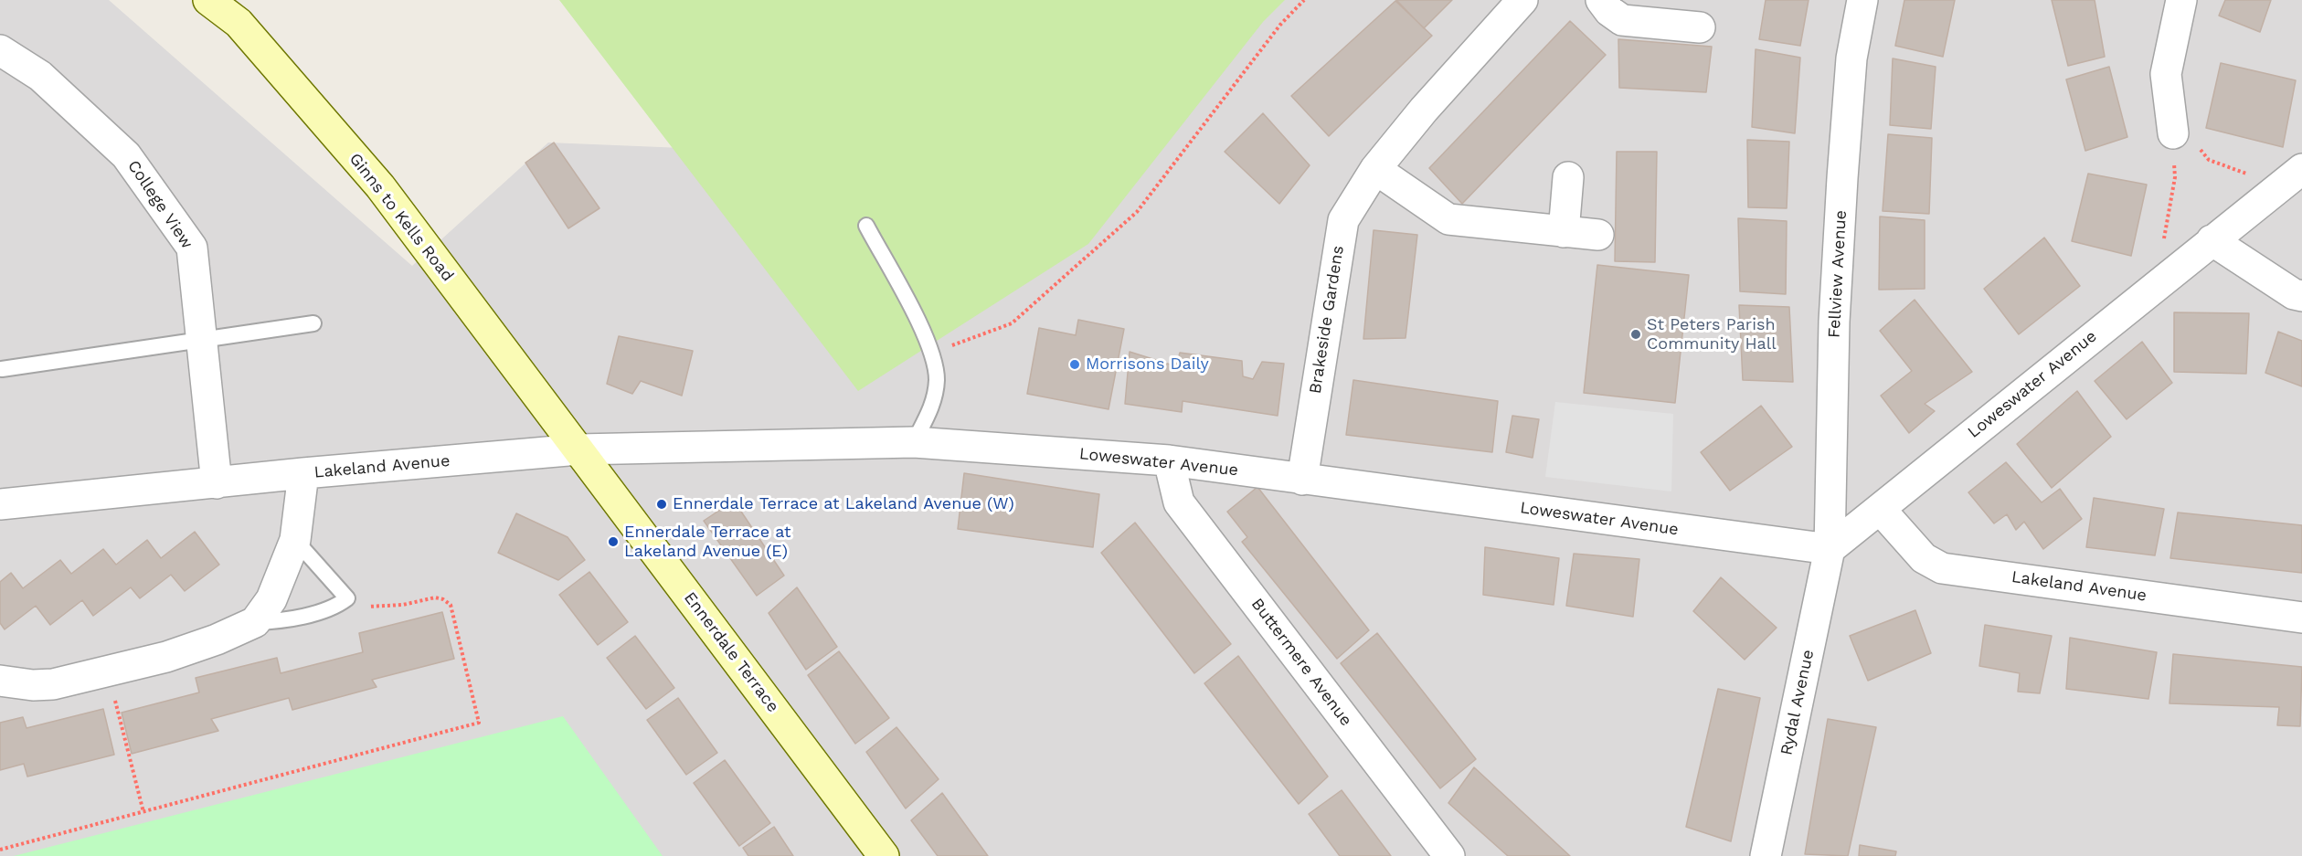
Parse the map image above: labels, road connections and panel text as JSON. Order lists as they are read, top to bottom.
{
  "streets": {
    "street": [
      "College View",
      "Ginns to Kells Road",
      "Fellview Avenue",
      "Brakeside Gardens",
      "Loweswater Avenue",
      "Lakeland Avenue",
      "Ennerdale Terrace",
      "Buttermere Avenue",
      "Rydal Avenue"
    ]
  },
  "crossings": [
    ["College View", "Lakeland Avenue"],
    ["Ginns to Kells Road", "Lakeland Avenue"],
    ["Ginns to Kells Road", "Ennerdale Terrace"],
    ["Fellview Avenue", "Loweswater Avenue"],
    ["Fellview Avenue", "Rydal Avenue"],
    ["Brakeside Gardens", "Loweswater Avenue"],
    ["Loweswater Avenue", "Lakeland Avenue"],
    ["Loweswater Avenue", "Buttermere Avenue"],
    ["Loweswater Avenue", "Rydal Avenue"],
    ["Lakeland Avenue", "Ennerdale Terrace"]
  ],
  "places": [
    "St Peters Parish Community Hall",
    "Morrisons Daily",
    "Ennerdale Terrace at Lakeland Avenue (W)",
    "Ennerdale Terrace at Lakeland Avenue (E)"
  ]
}
